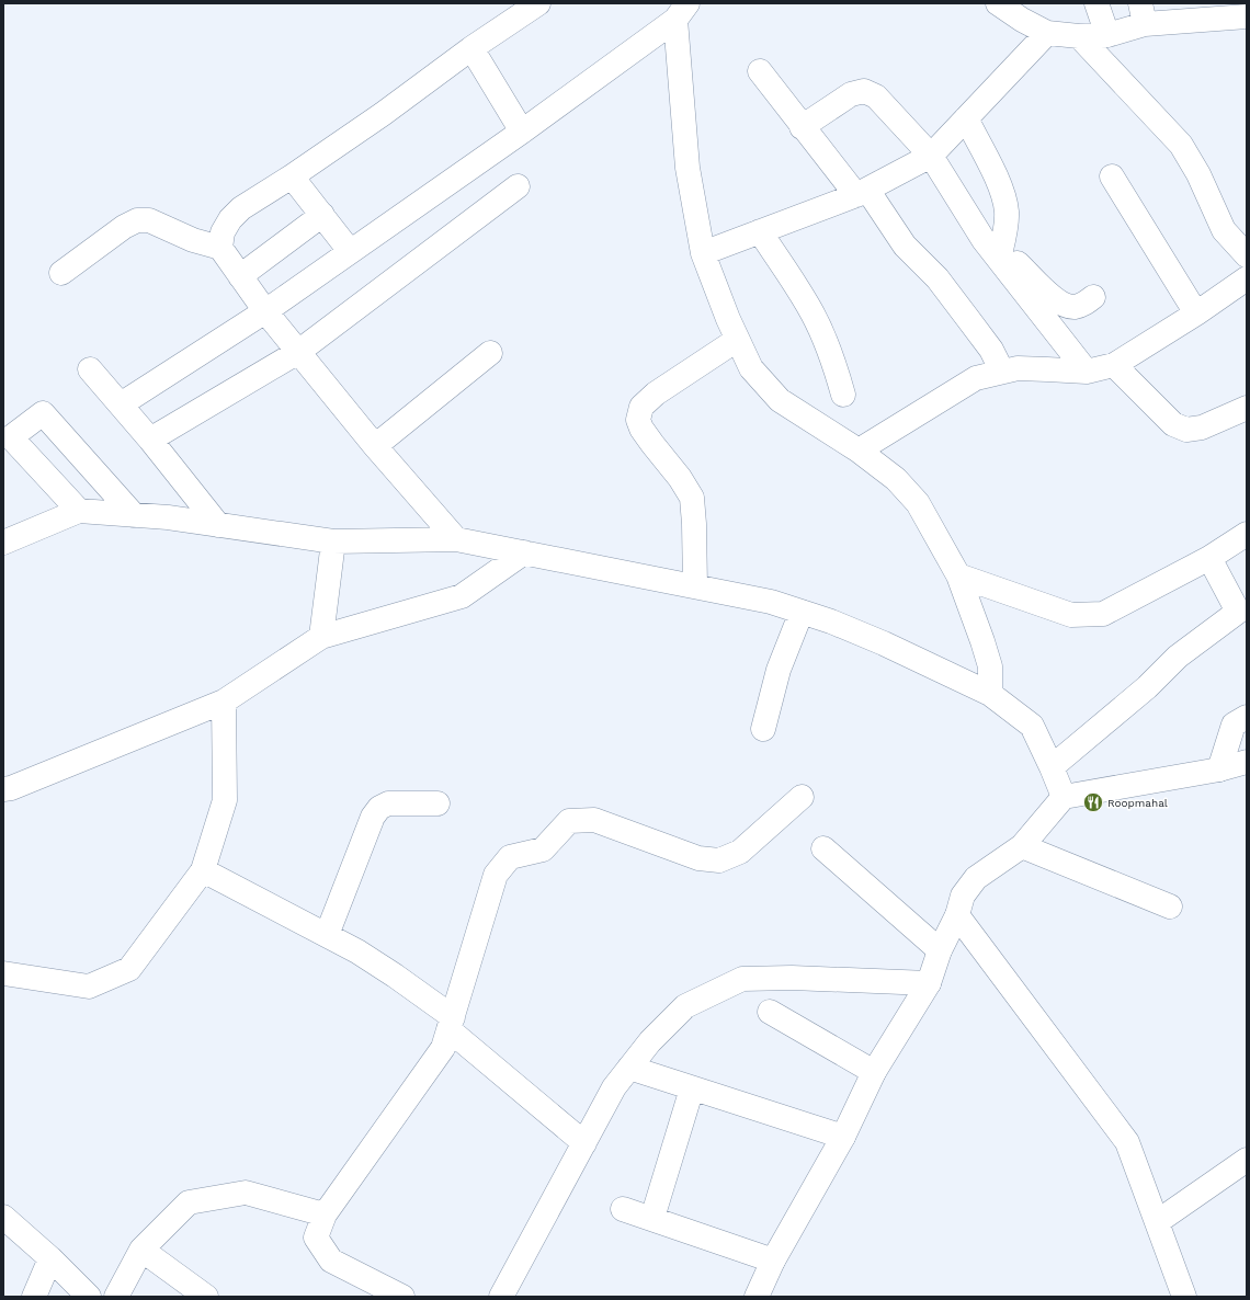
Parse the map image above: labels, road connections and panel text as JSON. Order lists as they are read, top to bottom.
{
  "places": {
    "restaurant": ["Roopmahal"]
  }
}
